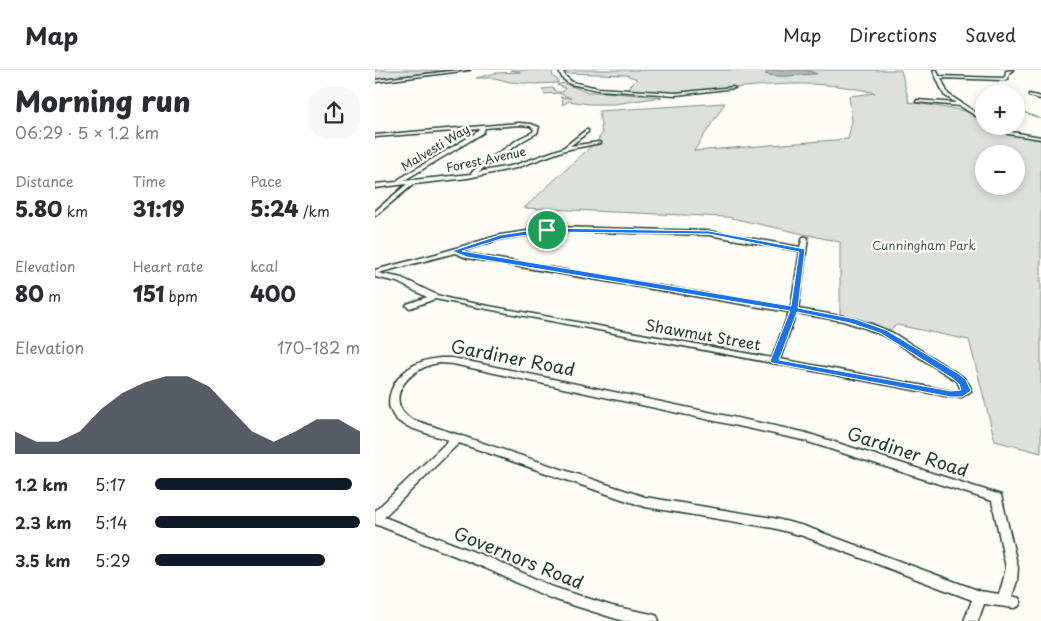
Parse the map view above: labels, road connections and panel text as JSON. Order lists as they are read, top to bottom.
{
  "streets": {
    "street": [
      "Malvesti Way",
      "Forest Avenue",
      "Shawmut Street",
      "Gardiner Road",
      "Governors Road"
    ]
  },
  "crossings": [
    ["Malvesti Way", "Forest Avenue"]
  ],
  "parks": ["Cunningham Park"],
  "page": {
    "header": "Map",
    "nav": ["Map", "Directions", "Saved"],
    "heading": ["Morning run", "06:29 · 5 × 1.2 km"],
    "map_buttons": ["+", "−"],
    "stats": [
      ["Distance", "5.80 km"],
      ["Time", "31:19"],
      ["Pace", "5:24 /km"],
      ["Elevation", "80 m"],
      ["Heart rate", "151 bpm"],
      ["kcal", "400"]
    ],
    "chart": ["Elevation", "170–182 m"],
    "list": [
      {
        "name": "1.2 km",
        "note": "5:17"
      },
      {
        "name": "2.3 km",
        "note": "5:14"
      },
      {
        "name": "3.5 km",
        "note": "5:29"
      }
    ]
  }
}
